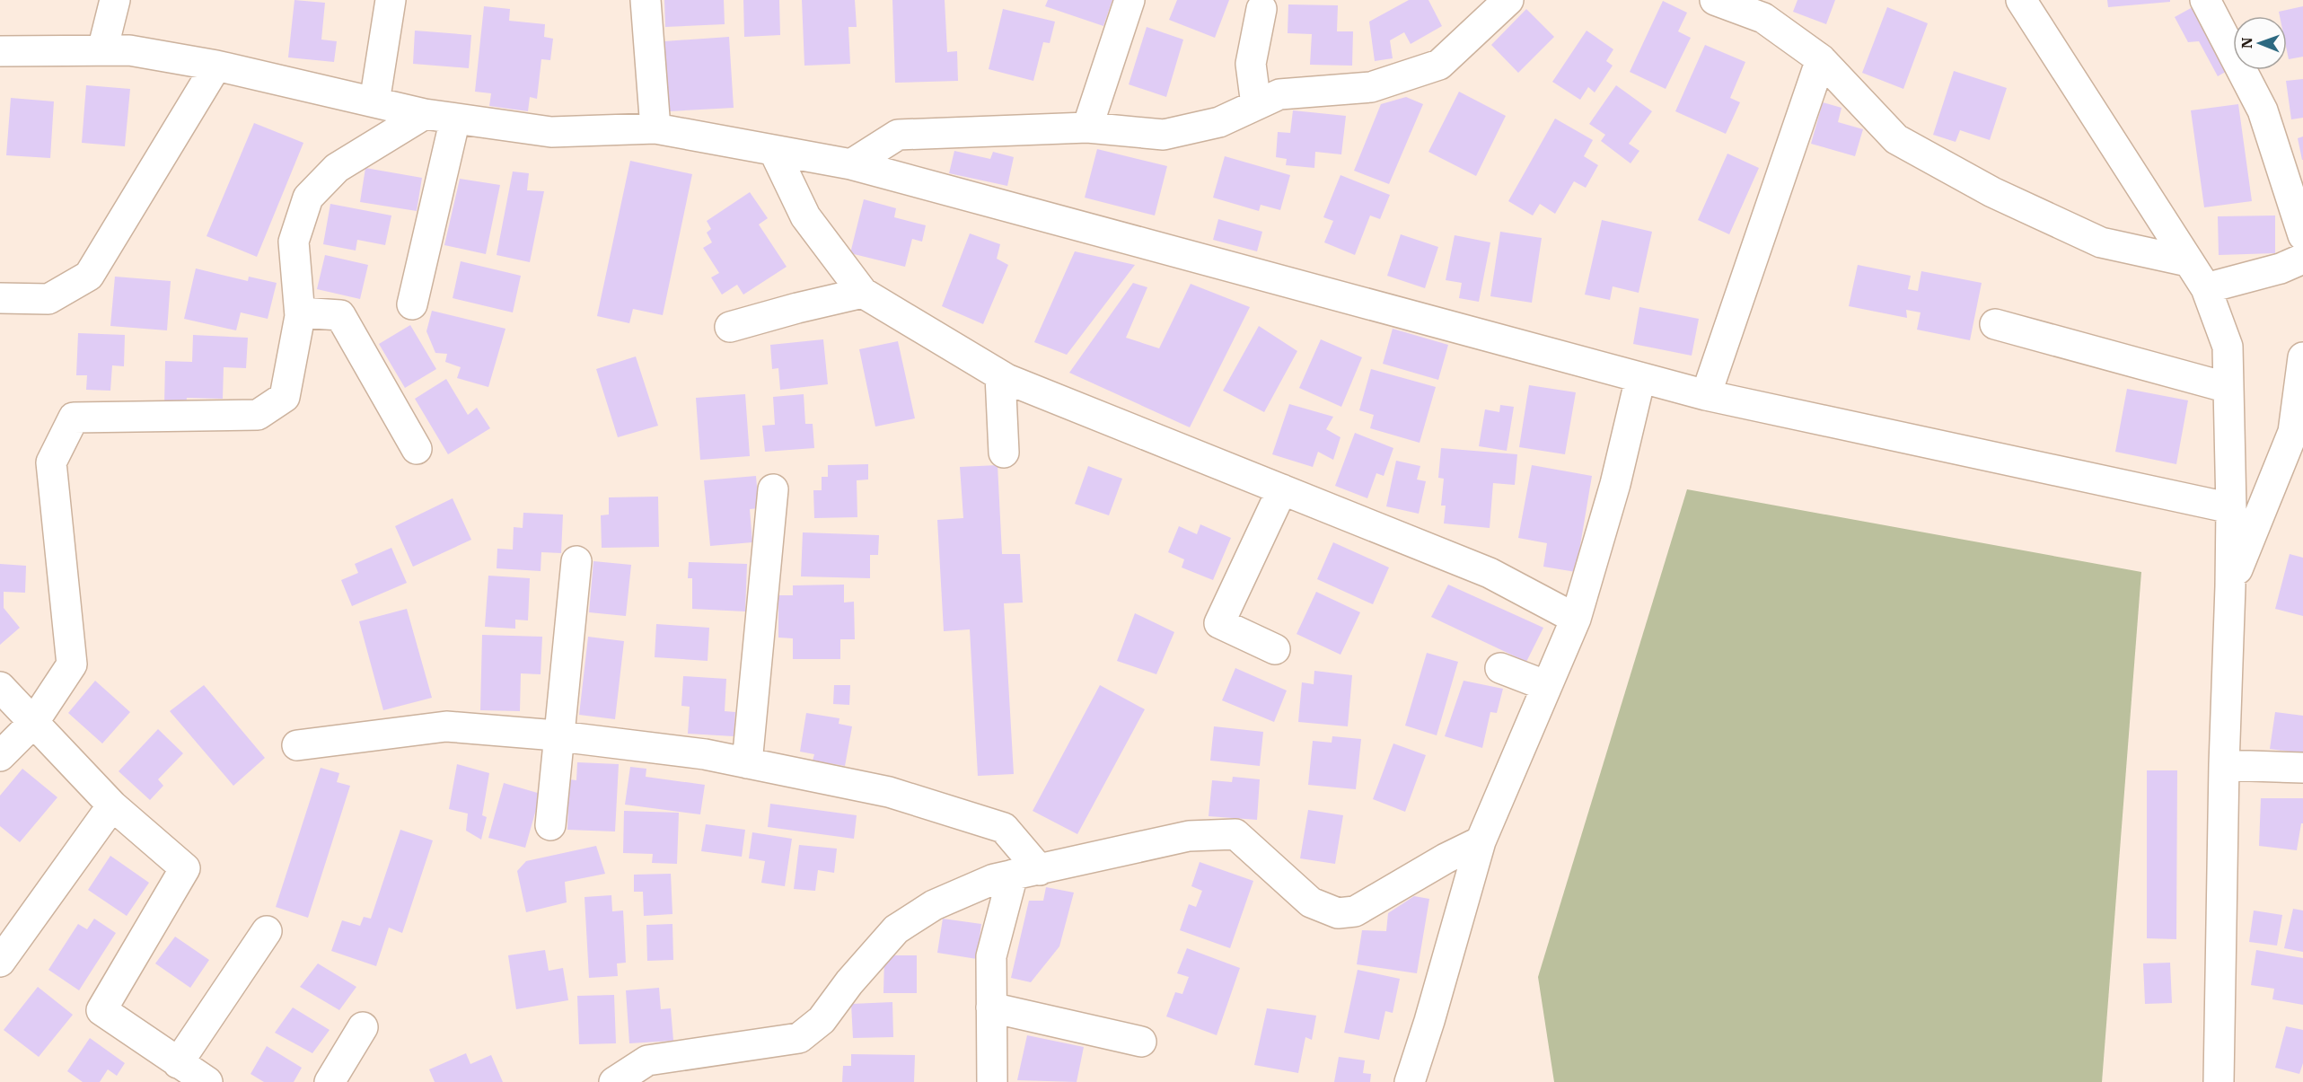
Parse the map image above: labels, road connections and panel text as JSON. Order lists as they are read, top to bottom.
{
  "north": "left"
}
